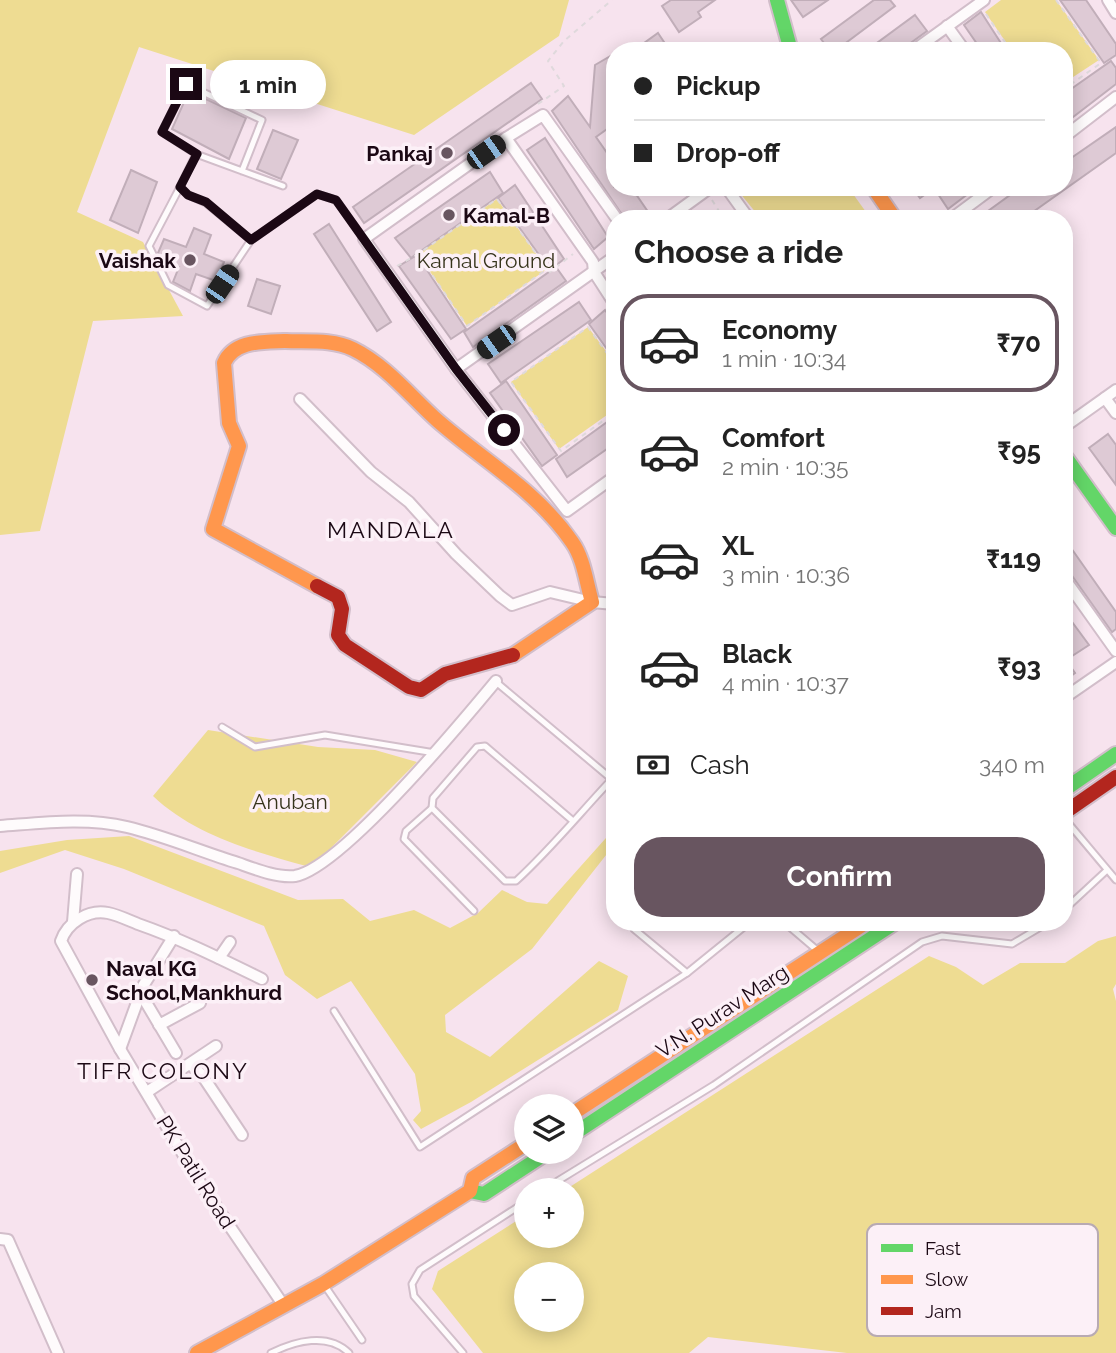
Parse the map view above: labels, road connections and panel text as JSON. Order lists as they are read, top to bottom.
{
  "streets": {
    "street": ["V.N. Purav Marg", "PK Patil Road"]
  },
  "districts": ["MANDALA", "TIFR COLONY"],
  "parks": ["Kamal Ground", "Anuban"],
  "places": [
    "Pankaj",
    "Kamal-B",
    "Vaishak",
    "Naval KG School,Mankhurd"
  ],
  "legend": ["Fast", "Slow", "Jam"],
  "page": {
    "banner": ["Pickup", "Drop-off"],
    "bubble": "1 min",
    "heading": "Choose a ride",
    "list": [
      {
        "name": "Economy",
        "note": "1 min · 10:34",
        "value": "₹70"
      },
      {
        "name": "Comfort",
        "note": "2 min · 10:35",
        "value": "₹95"
      },
      {
        "name": "XL",
        "note": "3 min · 10:36",
        "value": "₹119"
      },
      {
        "name": "Black",
        "note": "4 min · 10:37",
        "value": "₹93"
      }
    ],
    "pay": ["Cash", "340 m"],
    "buttons": "Confirm",
    "map_buttons": ["+", "−"]
  }
}
